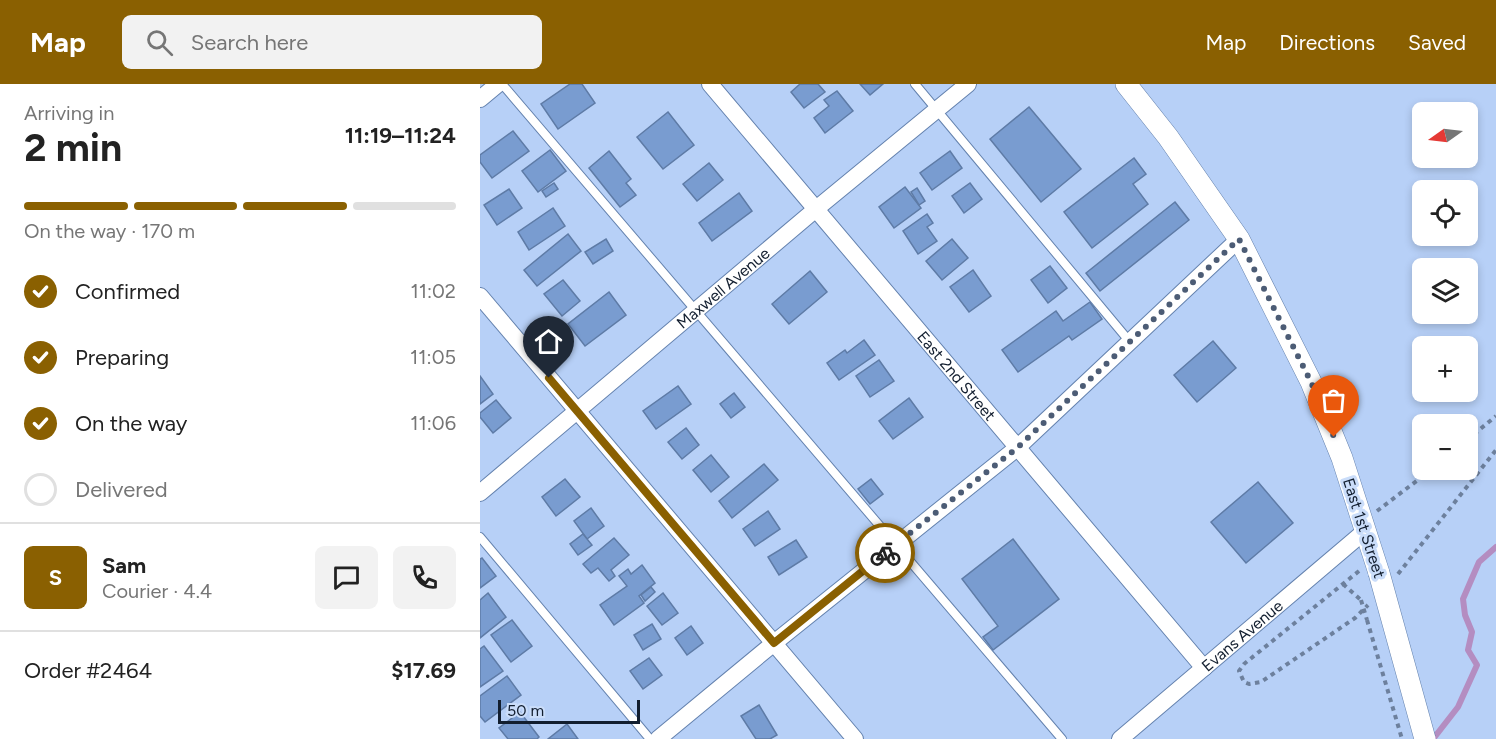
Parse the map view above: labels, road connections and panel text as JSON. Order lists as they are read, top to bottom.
{
  "streets": {
    "street": [
      "Maxwell Avenue",
      "East 2nd Street",
      "East 1st Street",
      "Evans Avenue"
    ]
  },
  "crossings": [
    ["Maxwell Avenue", "East 2nd Street"],
    ["East 2nd Street", "Evans Avenue"],
    ["East 1st Street", "Evans Avenue"]
  ],
  "scale_bar": "50 m",
  "north": "left",
  "page": {
    "header": "Map",
    "search": "Search here",
    "nav": ["Map", "Directions", "Saved"],
    "heading": ["2 min", "Arriving in", "11:19–11:24"],
    "panel": [
      "Sam",
      "Courier · 4.4",
      "Order #2464",
      "$17.69"
    ],
    "map_buttons": ["+", "−"],
    "bar": "On the way · 170 m",
    "list": [
      ["Confirmed", "11:02"],
      ["Preparing", "11:05"],
      ["On the way", "11:06"],
      "Delivered"
    ],
    "round": "S",
    "scale": "50 m"
  }
}
